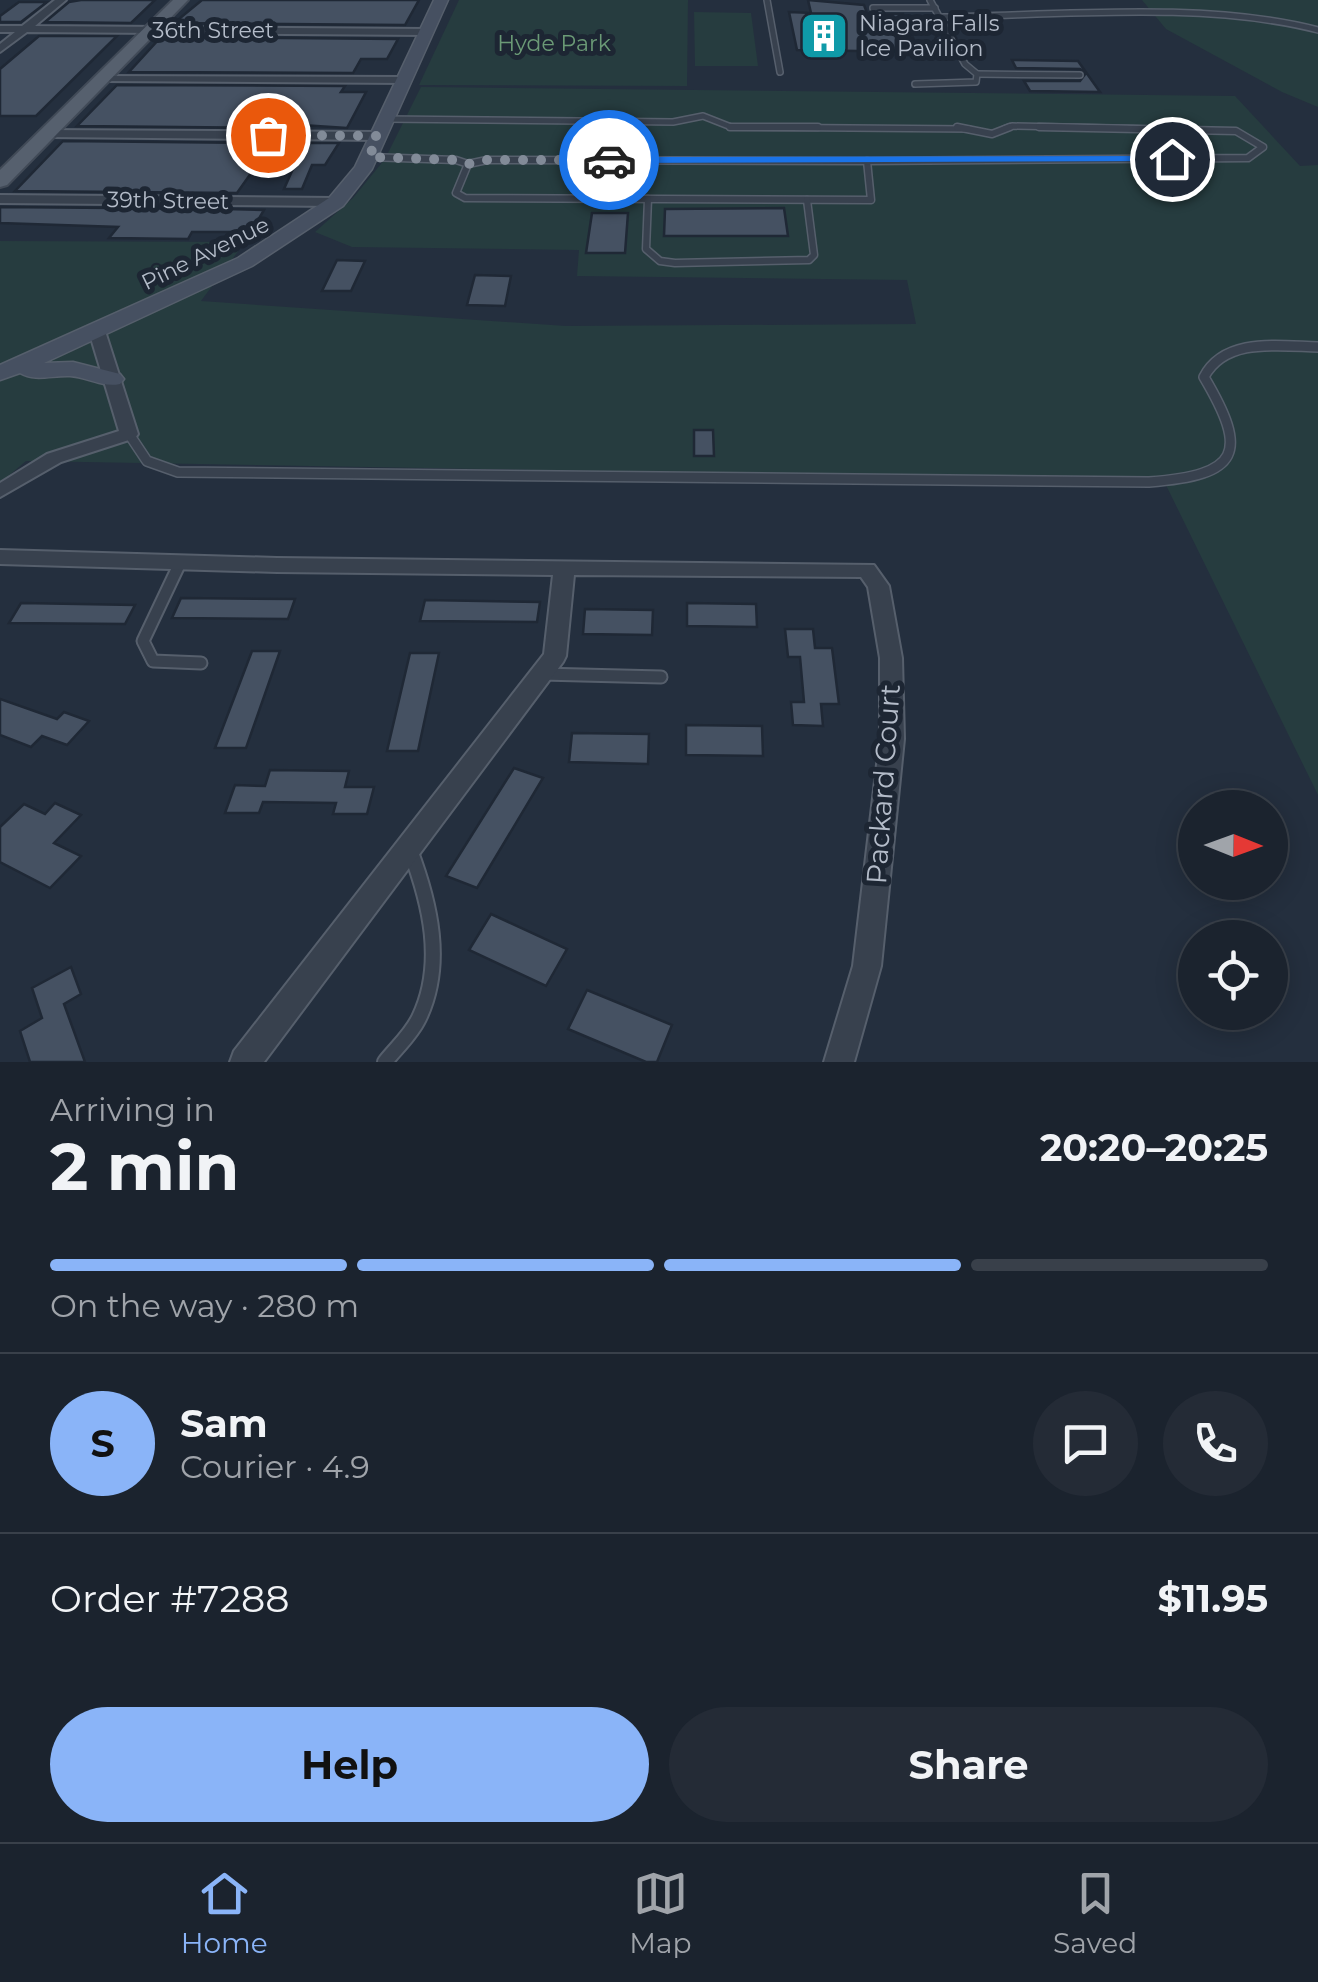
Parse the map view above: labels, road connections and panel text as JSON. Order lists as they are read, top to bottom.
{
  "streets": {
    "main road": ["Pine Avenue"],
    "street": ["36th Street", "39th Street", "Packard Court"]
  },
  "crossings": [
    ["36th Street", "Pine Avenue"],
    ["39th Street", "Pine Avenue"]
  ],
  "parks": ["Hyde Park"],
  "places": {
    "building": ["Niagara Falls Ice Pavilion"]
  },
  "north": "right",
  "page": {
    "heading": ["2 min", "Arriving in", "20:20–20:25"],
    "panel": [
      "Sam",
      "Courier · 4.9",
      "Order #7288",
      "$11.95"
    ],
    "bar": "On the way · 280 m",
    "round": "S",
    "buttons": ["Help", "Share"],
    "tabs": ["Home", "Map", "Saved"]
  }
}
